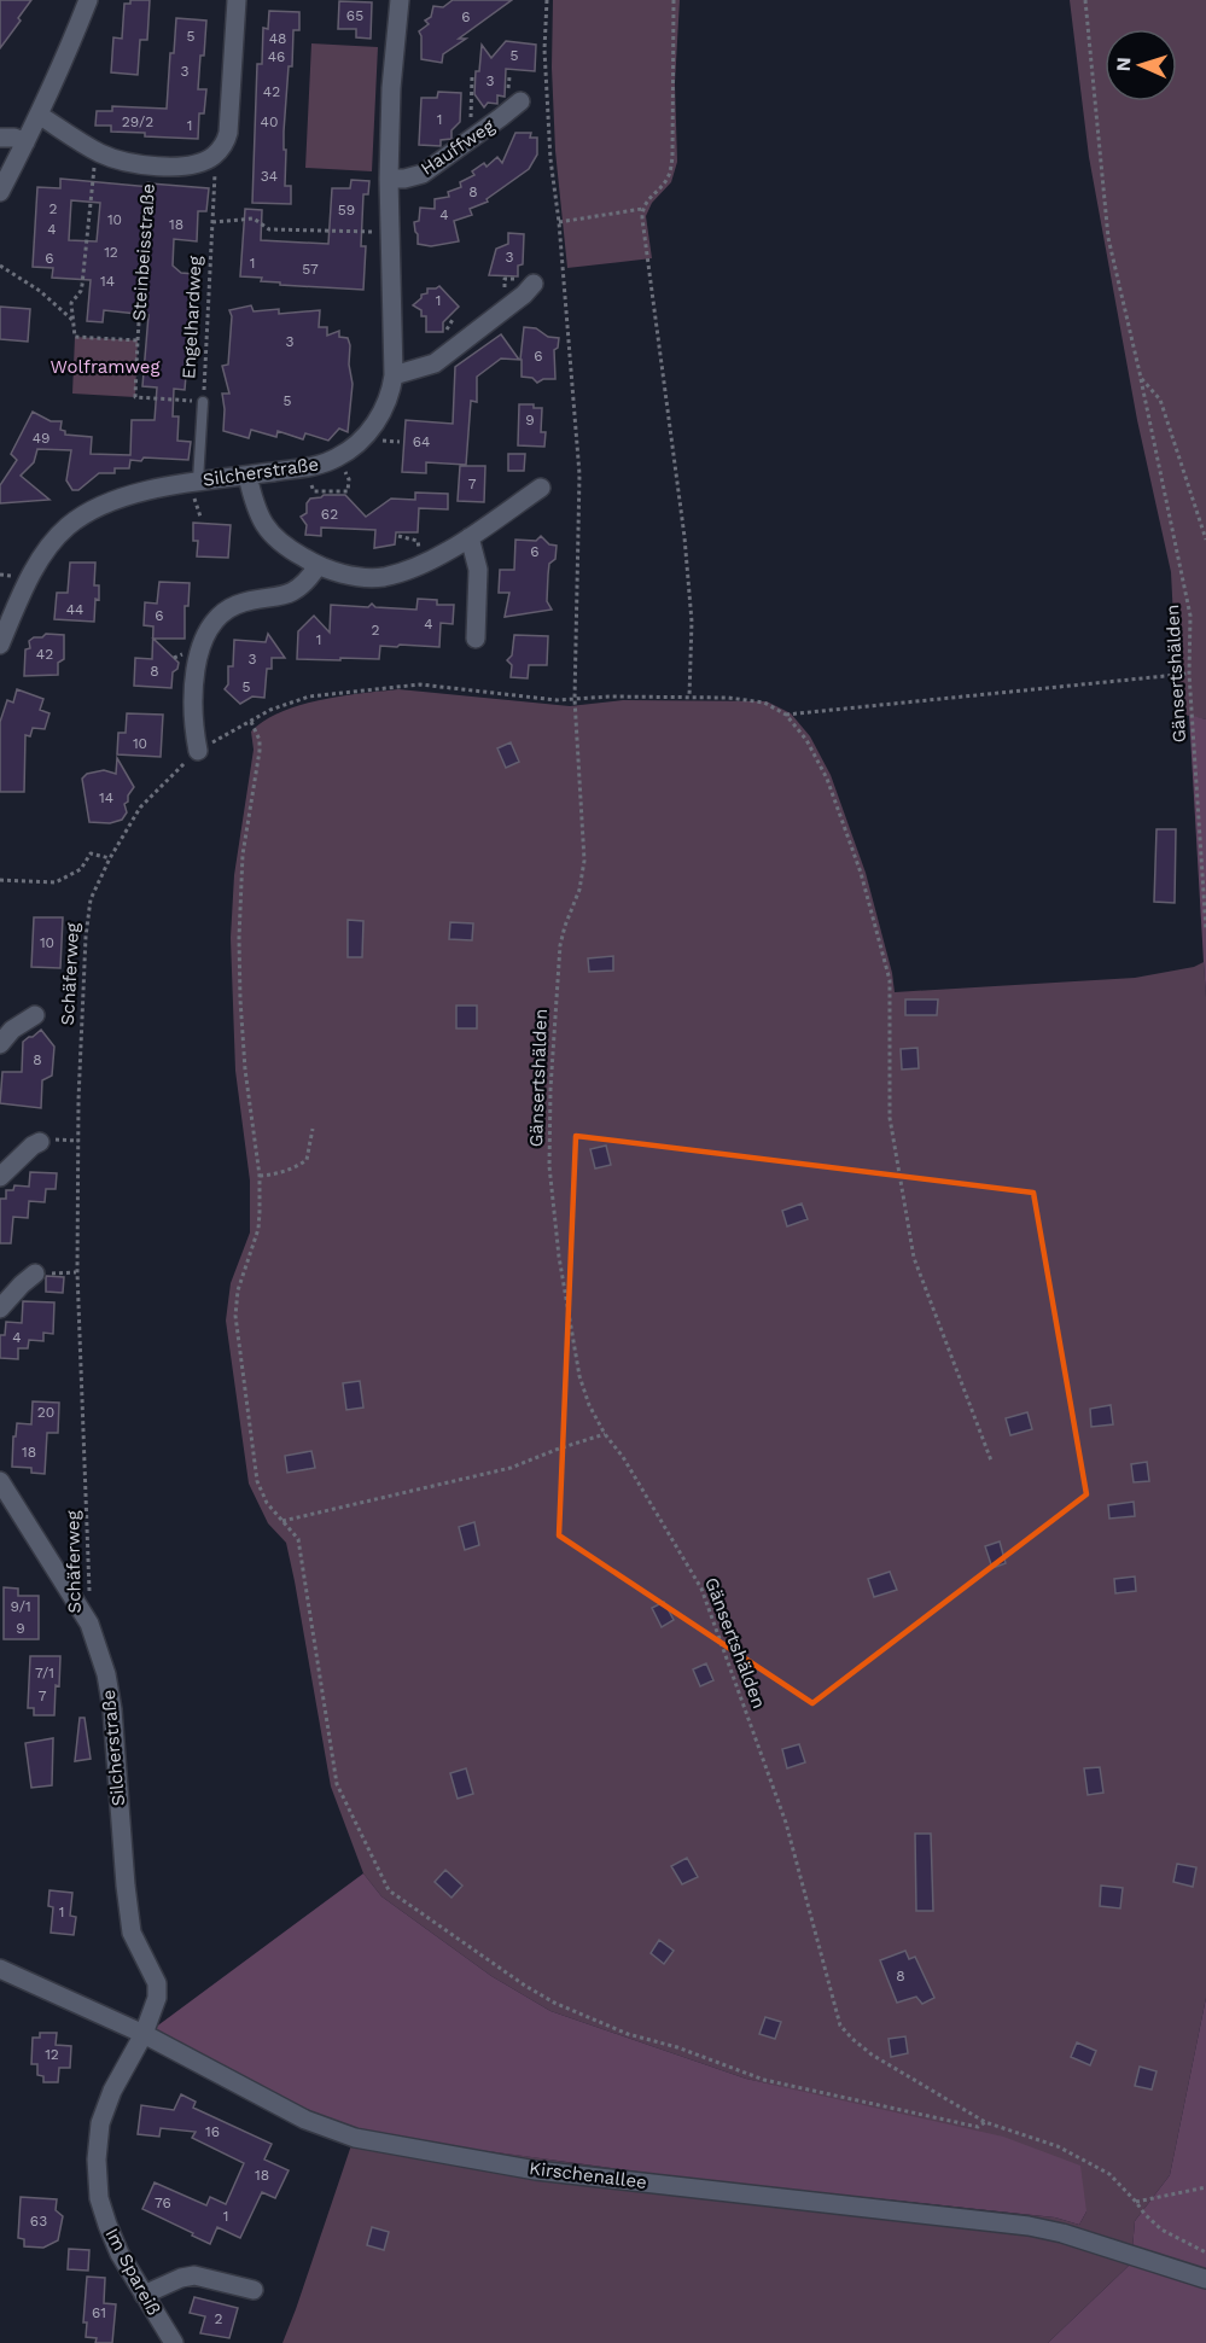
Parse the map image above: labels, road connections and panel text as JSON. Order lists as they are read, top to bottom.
{
  "streets": {
    "street": [
      "Hauffweg",
      "Steinbeisstraße",
      "Silcherstraße",
      "Kirschenallee",
      "Im Spareiß"
    ],
    "lane": ["Engelhardweg"],
    "path": ["Gänsertshälden", "Schäferweg"]
  },
  "crossings": [
    ["Hauffweg", "Silcherstraße"],
    ["Steinbeisstraße", "Engelhardweg"],
    ["Engelhardweg", "Silcherstraße"],
    ["Silcherstraße", "Schäferweg"],
    ["Silcherstraße", "Kirschenallee"],
    ["Silcherstraße", "Im Spareiß"],
    ["Gänsertshälden", "Schäferweg"],
    ["Kirschenallee", "Im Spareiß"]
  ],
  "parks": ["Wolframweg"],
  "house_numbers": [
    "65",
    "6",
    "5",
    "48",
    "5",
    "46",
    "3",
    "3",
    "42",
    "1",
    "29/2",
    "40",
    "1",
    "34",
    "8",
    "2",
    "59",
    "4",
    "10",
    "18",
    "4",
    "12",
    "3",
    "6",
    "1",
    "57",
    "14",
    "1",
    "3",
    "6",
    "5",
    "9",
    "49",
    "64",
    "7",
    "62",
    "6",
    "44",
    "6",
    "4",
    "2",
    "1",
    "42",
    "3",
    "8",
    "5",
    "10",
    "14",
    "10",
    "8",
    "4",
    "20",
    "18",
    "9/1",
    "9",
    "7/1",
    "7",
    "1",
    "8",
    "12",
    "16",
    "18",
    "76",
    "1",
    "63",
    "61",
    "2"
  ],
  "north": "left"
}
